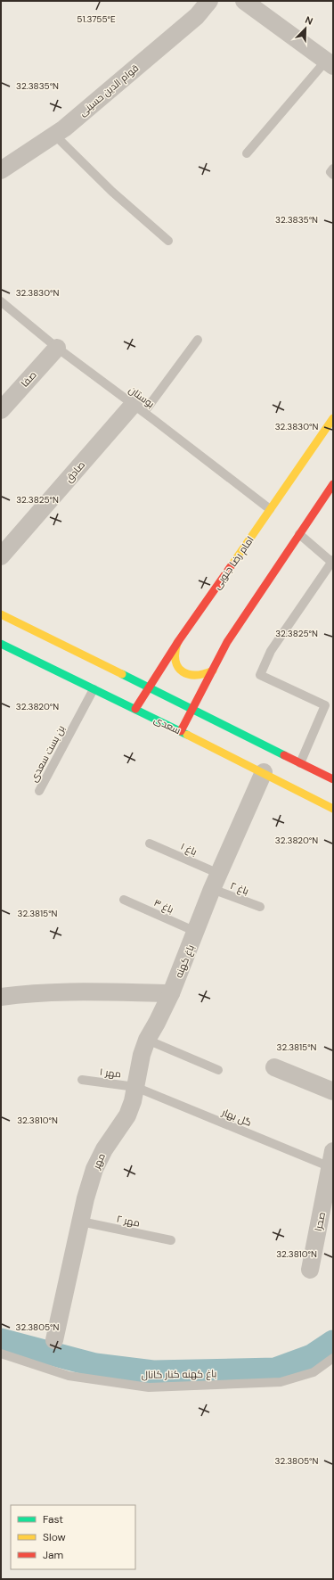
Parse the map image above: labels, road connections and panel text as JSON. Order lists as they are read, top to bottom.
{
  "streets": {
    "main road": ["امام رضا جنوبی", "سعدی"],
    "street": [
      "قوام الدین حسینی",
      "صفا",
      "صادق",
      "باغ کهنه",
      "مهر",
      "صحرا"
    ],
    "lane": [
      "بوستان",
      "بن بست سعدی",
      "باغ ۱",
      "باغ ۲",
      "باغ ۳",
      "مهر ۱",
      "گل بهار",
      "مهر ۲",
      "باغ کهنه کنار کانال"
    ]
  },
  "crossings": [
    ["صفا", "بوستان"],
    ["بوستان", "صادق"],
    ["بوستان", "امام رضا جنوبی"],
    ["امام رضا جنوبی", "سعدی"],
    ["سعدی", "بن بست سعدی"],
    ["سعدی", "باغ کهنه"],
    ["باغ ۱", "باغ ۲"],
    ["باغ ۱", "باغ کهنه"],
    ["باغ ۲", "باغ کهنه"],
    ["باغ ۳", "باغ کهنه"],
    ["باغ کهنه", "مهر"],
    ["مهر ۱", "گل بهار"],
    ["مهر ۱", "مهر"],
    ["گل بهار", "مهر"],
    ["گل بهار", "صحرا"],
    ["مهر", "مهر ۲"]
  ],
  "legend": ["Fast", "Slow", "Jam"],
  "north": "top right",
  "coordinates": [
    "51.3755°E",
    "32.3835°N",
    "32.3830°N",
    "32.3825°N",
    "32.3820°N",
    "32.3815°N",
    "32.3810°N",
    "32.3805°N"
  ]
}
